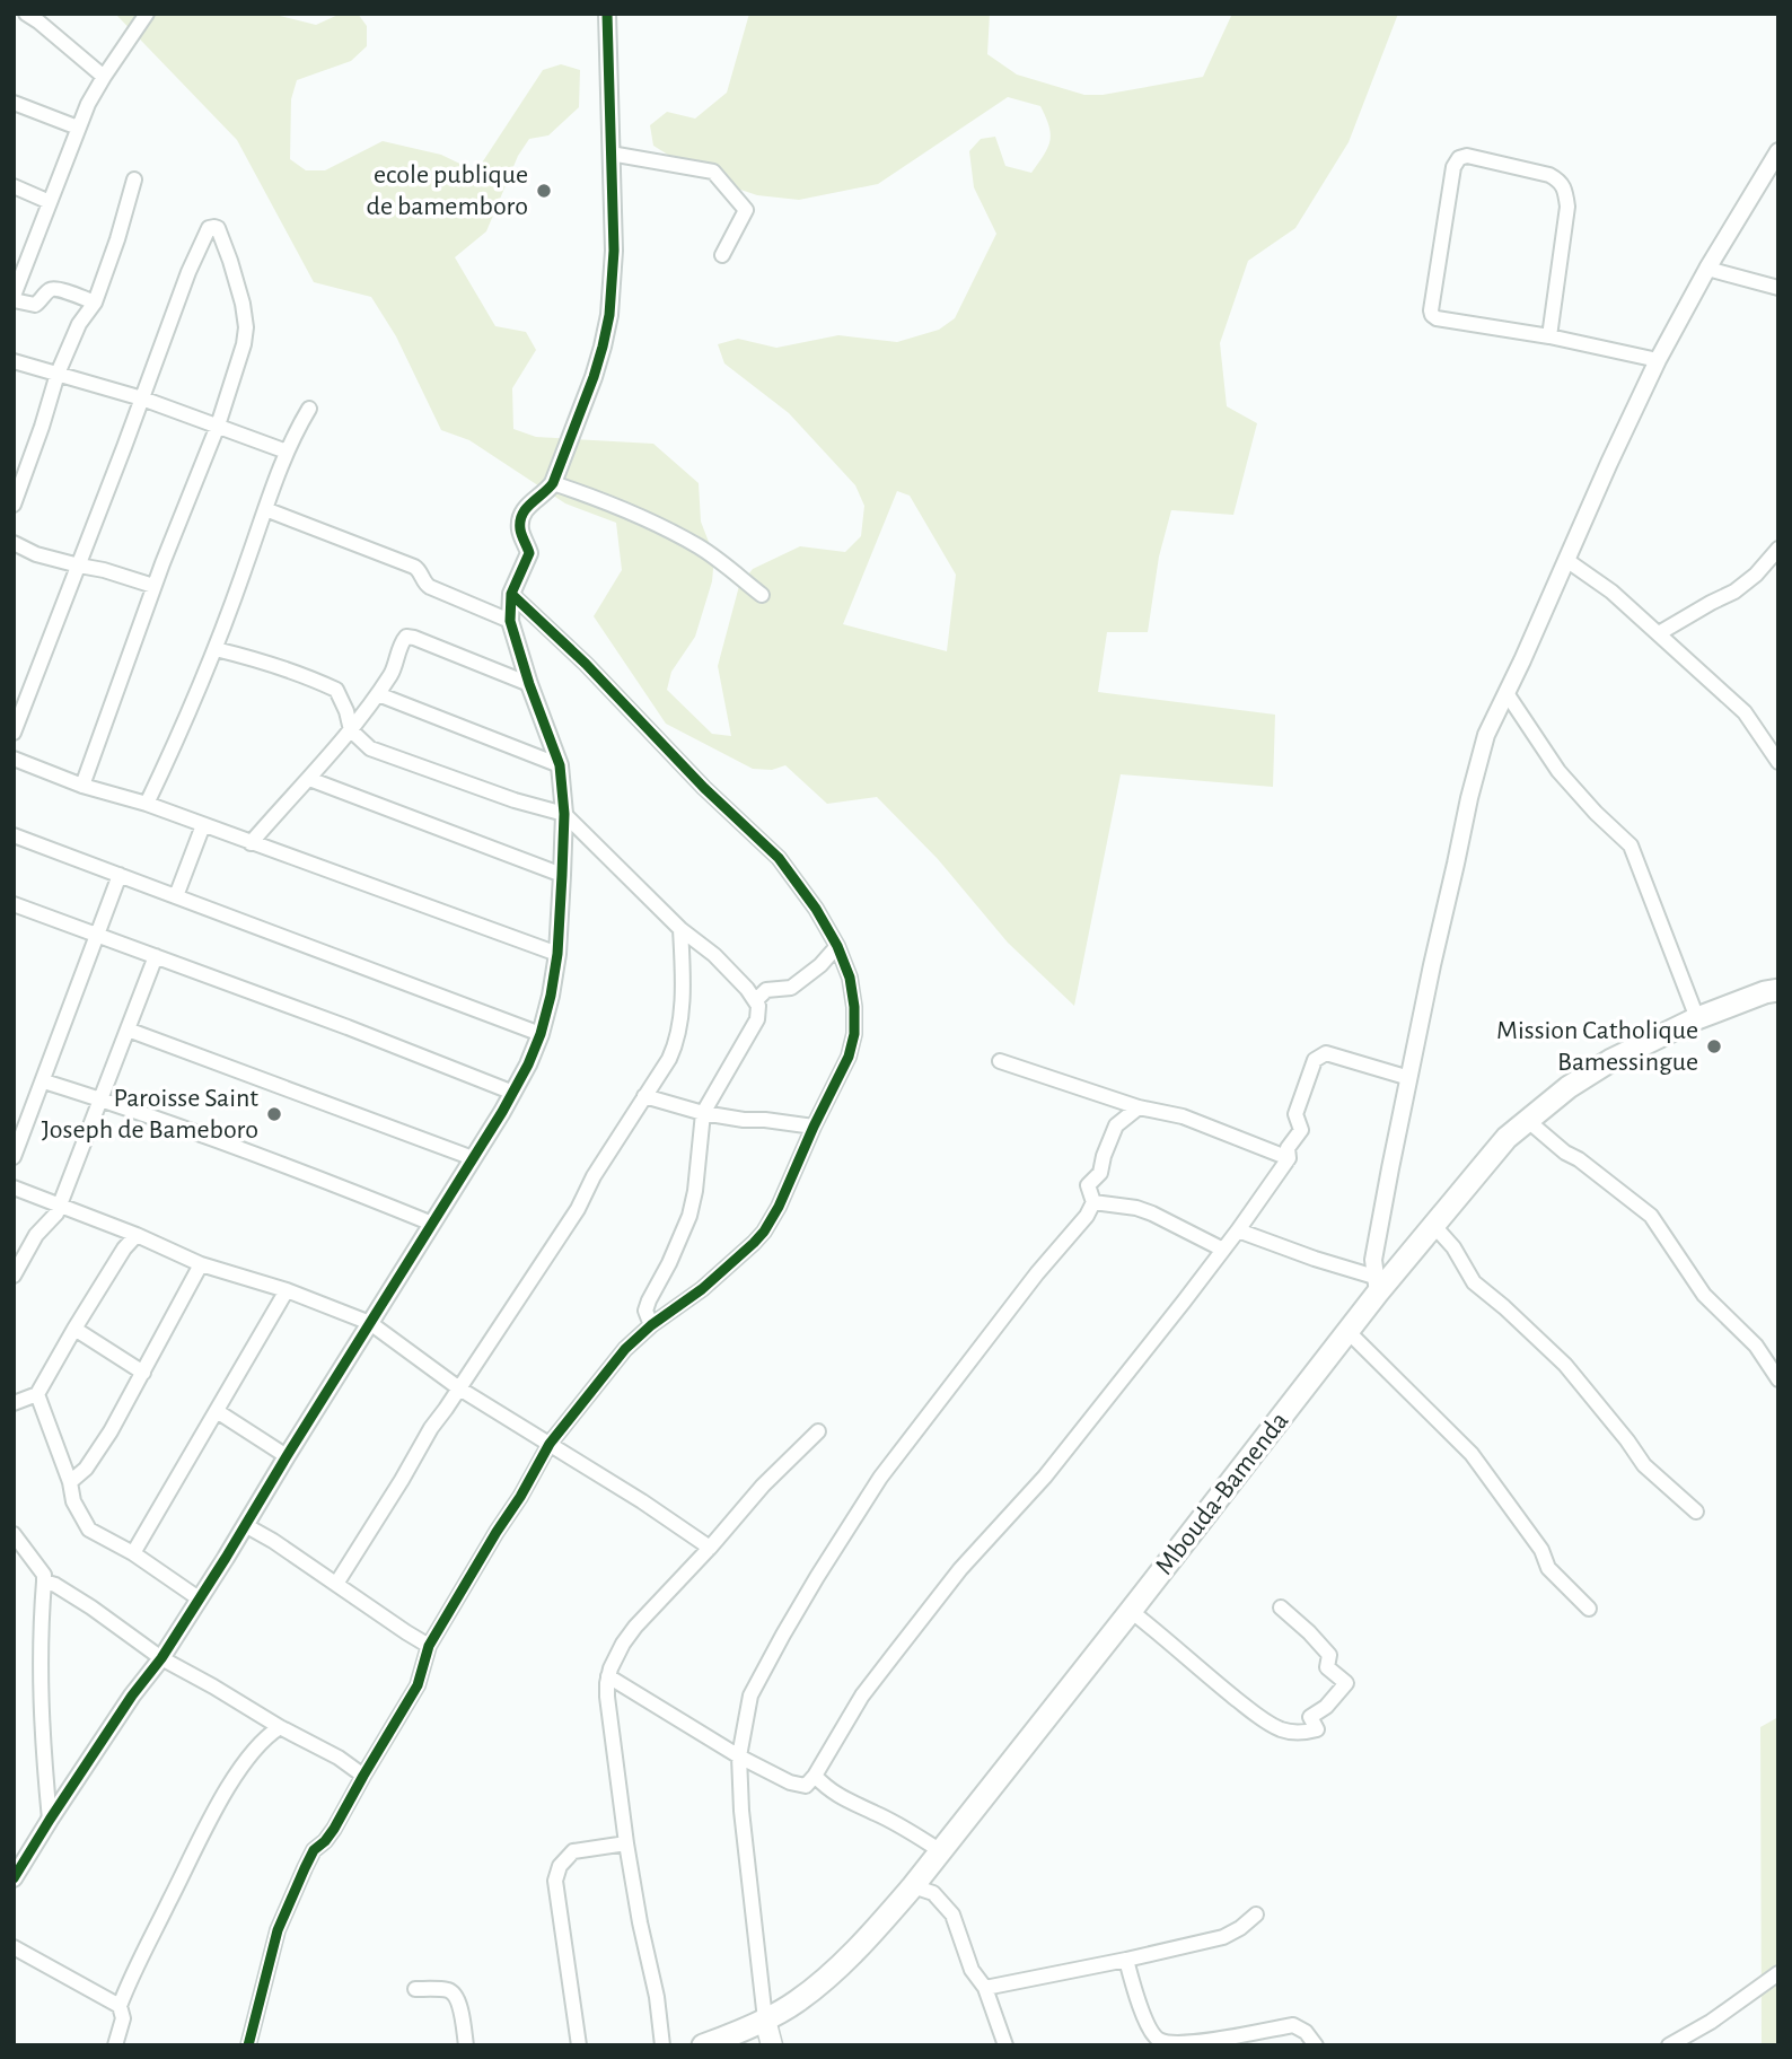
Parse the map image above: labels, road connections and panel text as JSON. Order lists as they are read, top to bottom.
{
  "streets": {
    "highway": ["Mbouda-Bamenda"]
  },
  "places": ["ecole publique de bamemboro", "Mission Catholique Bamessingue", "Paroisse Saint Joseph de Bameboro"]
}
